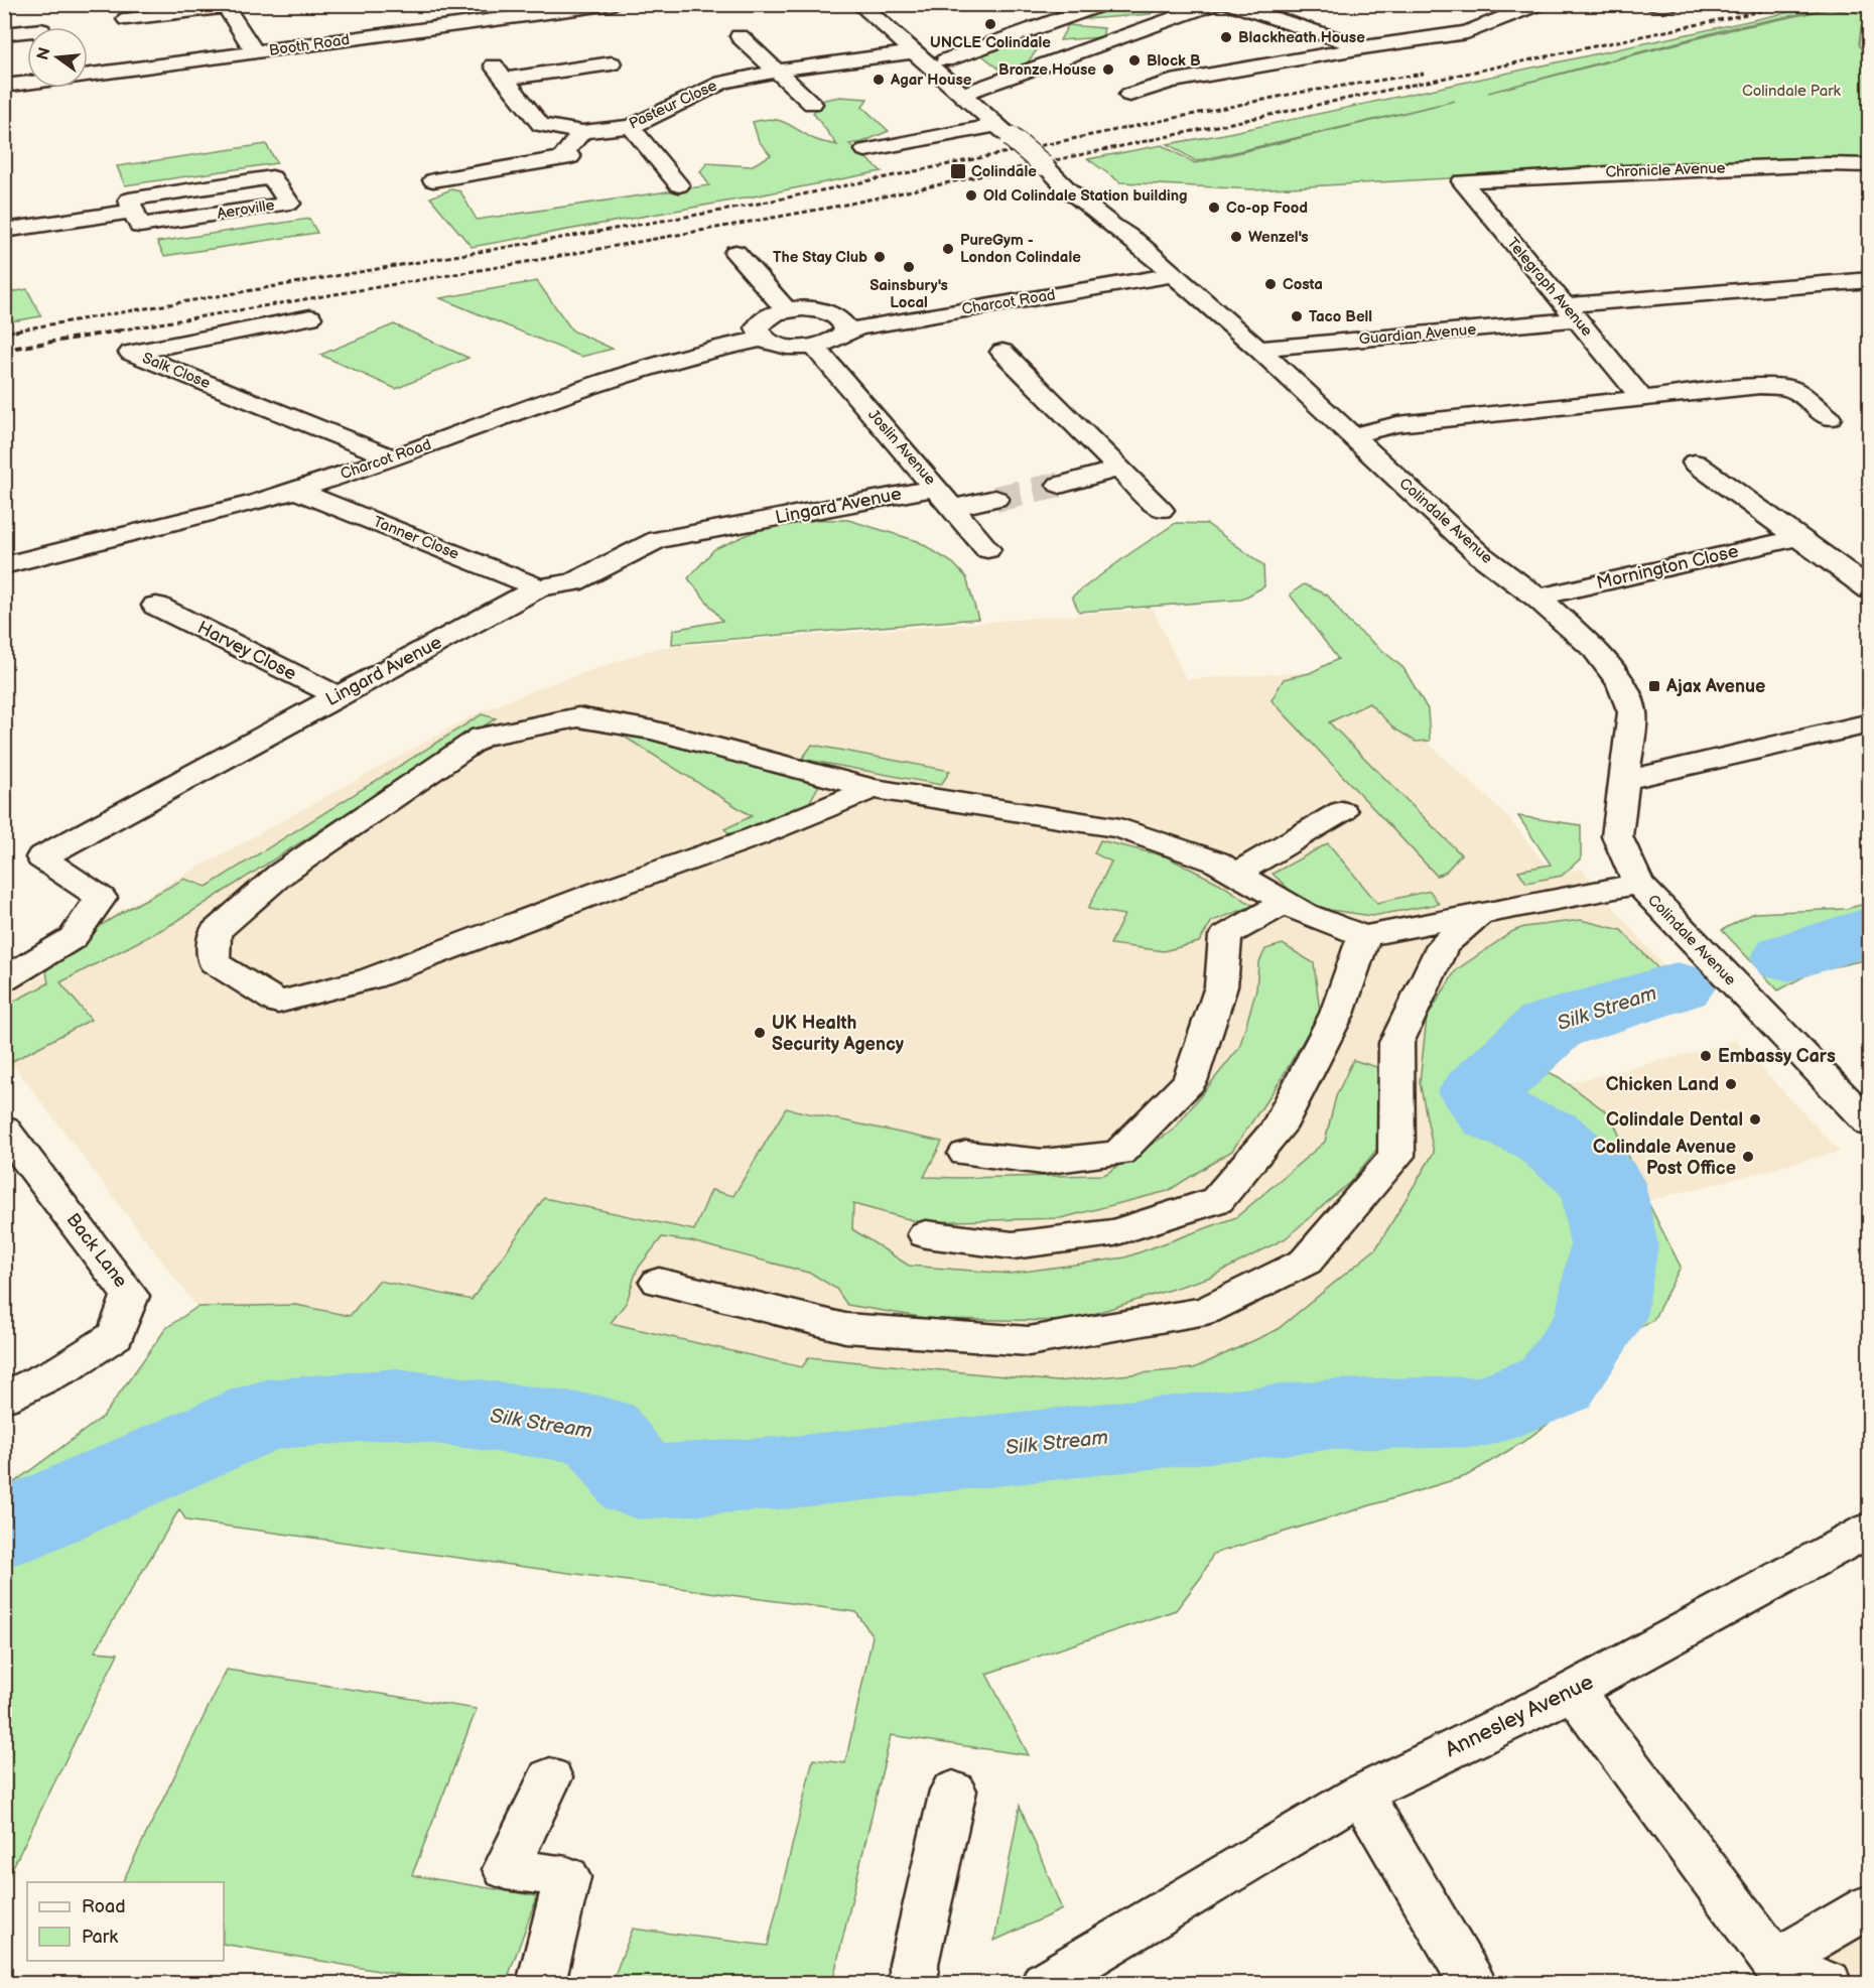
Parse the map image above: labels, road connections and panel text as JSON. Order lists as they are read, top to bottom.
{
  "streets": {
    "street": [
      "Booth Road",
      "Pasteur Close",
      "Chronicle Avenue",
      "Aeroville",
      "Telegraph Avenue",
      "Charcot Road",
      "Guardian Avenue",
      "Salk Close",
      "Joslin Avenue",
      "Lingard Avenue",
      "Colindale Avenue",
      "Tanner Close",
      "Mornington Close",
      "Harvey Close",
      "Back Lane",
      "Annesley Avenue"
    ]
  },
  "crossings": [
    ["Pasteur Close", "Colindale Avenue"],
    ["Chronicle Avenue", "Telegraph Avenue"],
    ["Telegraph Avenue", "Guardian Avenue"],
    ["Charcot Road", "Salk Close"],
    ["Charcot Road", "Joslin Avenue"],
    ["Charcot Road", "Colindale Avenue"],
    ["Charcot Road", "Tanner Close"],
    ["Guardian Avenue", "Colindale Avenue"],
    ["Joslin Avenue", "Lingard Avenue"],
    ["Lingard Avenue", "Tanner Close"],
    ["Lingard Avenue", "Harvey Close"],
    ["Colindale Avenue", "Mornington Close"]
  ],
  "water": ["Silk Stream"],
  "parks": ["Colindale Park"],
  "places": {
    "other": [
      "UNCLE Colindale",
      "Blackheath House",
      "Block B",
      "Bronze House",
      "Agar House",
      "Old Colindale Station building",
      "Co-op Food",
      "Wenzel's",
      "PureGym - London Colindale",
      "The Stay Club",
      "Sainsbury's Local",
      "Costa",
      "Taco Bell",
      "UK Health Security Agency",
      "Embassy Cars",
      "Chicken Land",
      "Colindale Dental",
      "Colindale Avenue Post Office"
    ],
    "transit": ["Colindale", "Ajax Avenue"]
  },
  "legend": ["Road", "Park"],
  "north": "left"
}
